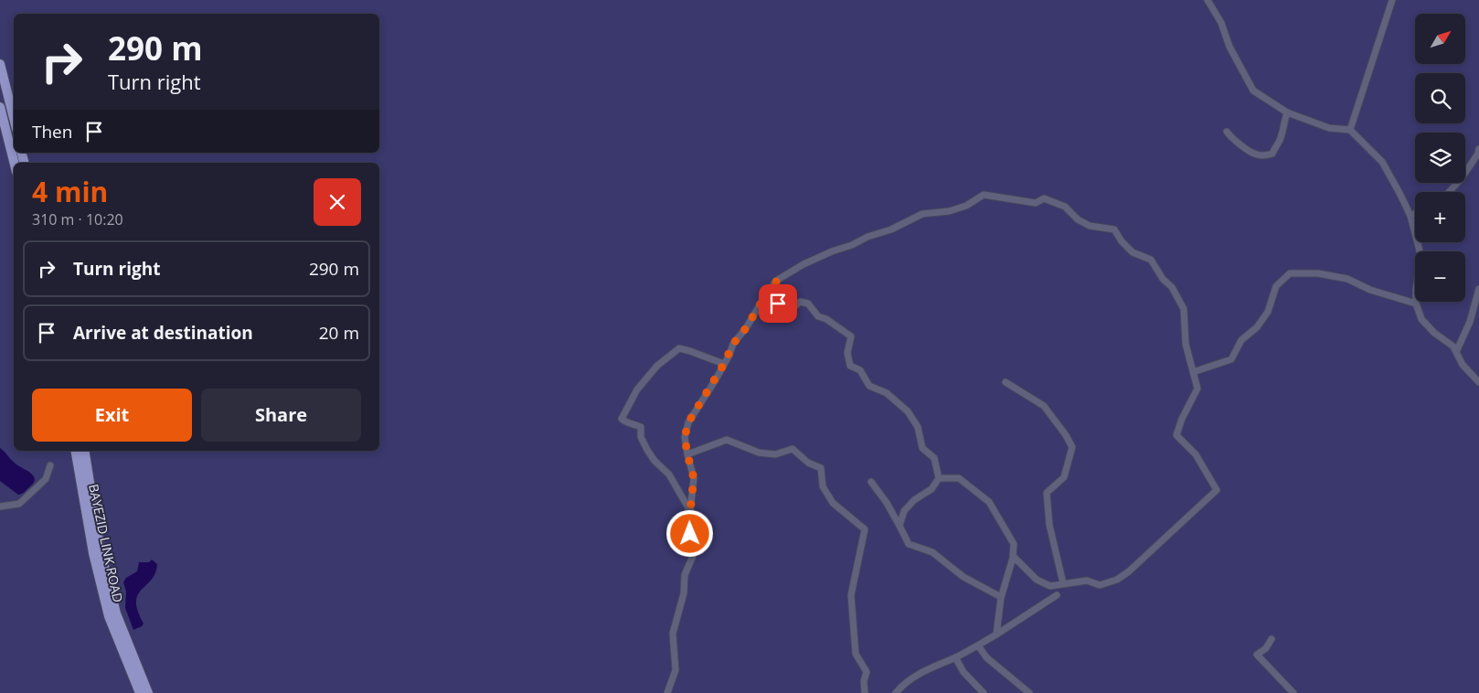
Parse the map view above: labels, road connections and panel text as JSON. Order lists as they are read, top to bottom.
{
  "streets": {
    "main road": ["BAYEZID LINK ROAD"]
  },
  "north": "top right",
  "page": {
    "map_buttons": ["+", "−"],
    "turn": ["290 m", "Turn right"],
    "then": "Then",
    "heading": ["4 min", "310 m · 10:20"],
    "list": [
      {
        "name": "Turn right",
        "value": "290 m"
      },
      {
        "name": "Arrive at destination",
        "value": "20 m"
      }
    ],
    "buttons": ["Exit", "Share"]
  }
}
